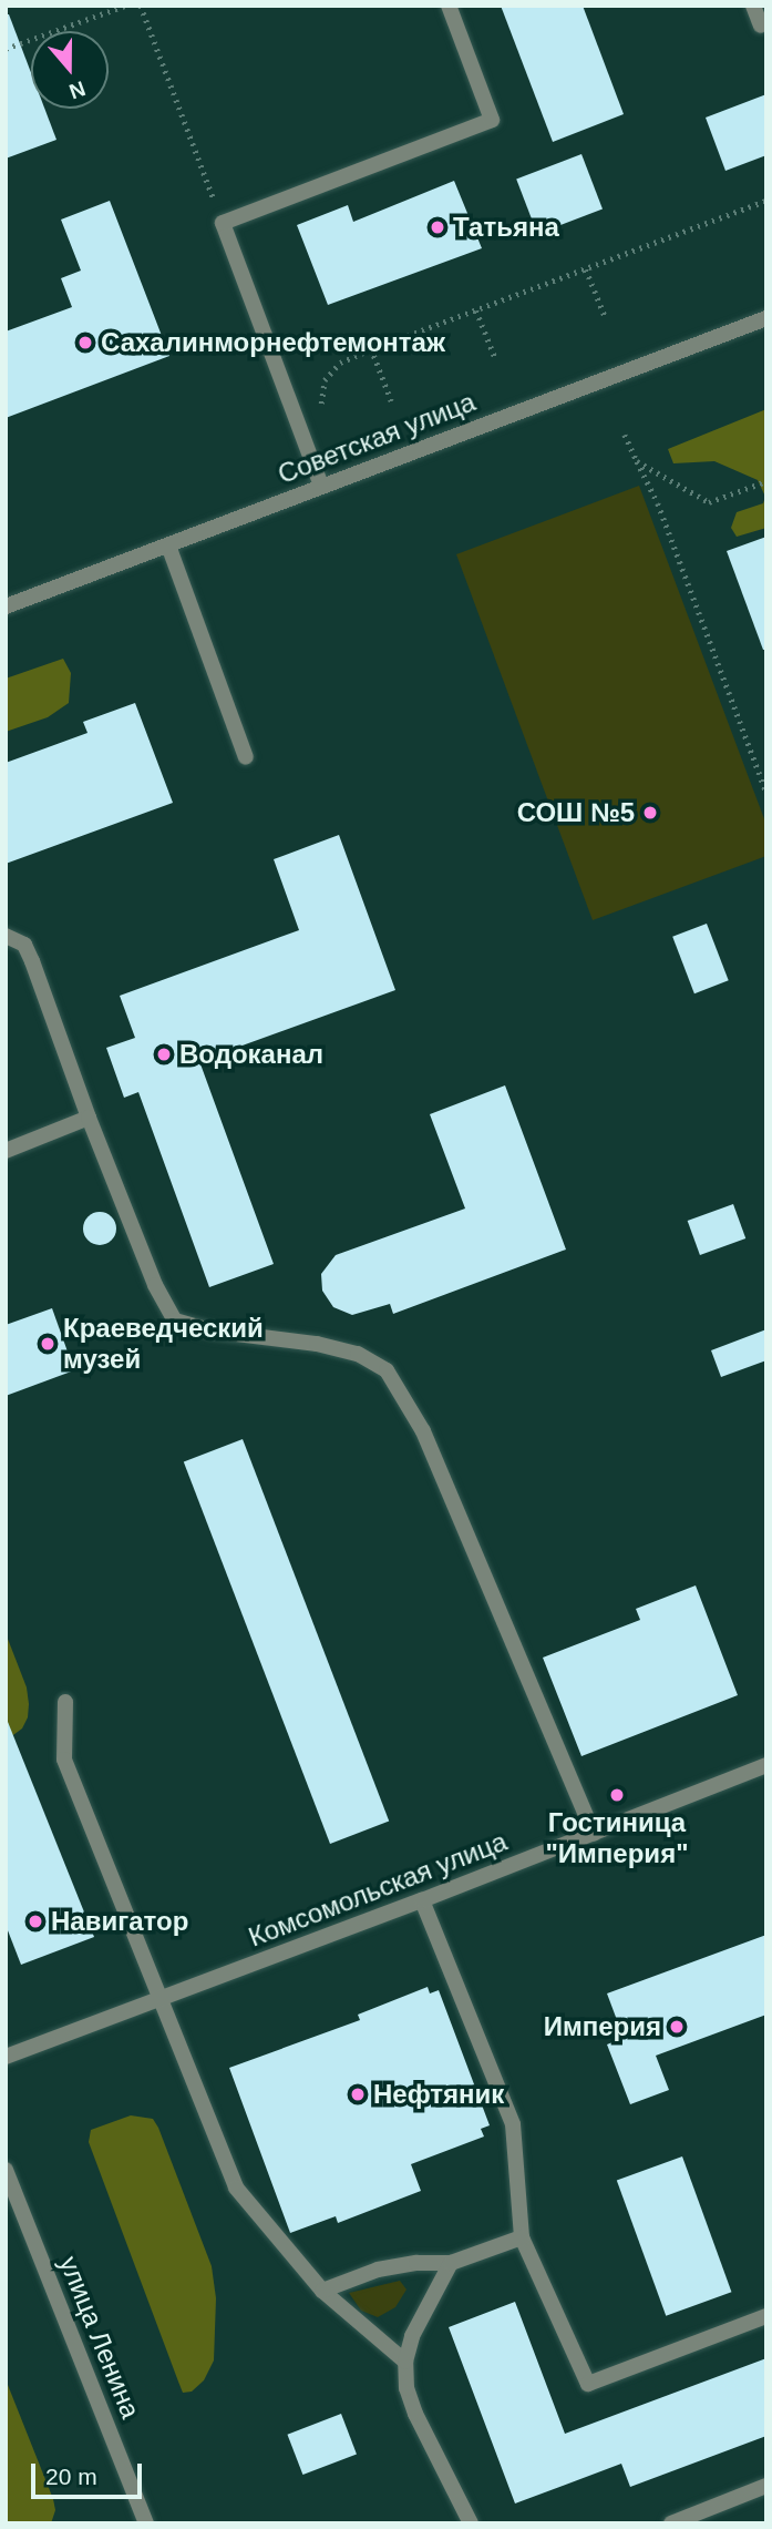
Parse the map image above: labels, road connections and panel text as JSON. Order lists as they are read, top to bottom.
{
  "streets": {
    "street": ["Советская улица", "Комсомольская улица", "улица Ленина"]
  },
  "places": [
    "Татьяна",
    "Сахалинморнефтемонтаж",
    "СОШ №5",
    "Водоканал",
    "Краеведческий музей",
    "Гостиница \"Империя\"",
    "Навигатор",
    "Империя",
    "Нефтяник"
  ],
  "scale_bar": "20 m",
  "north": "bottom"
}
